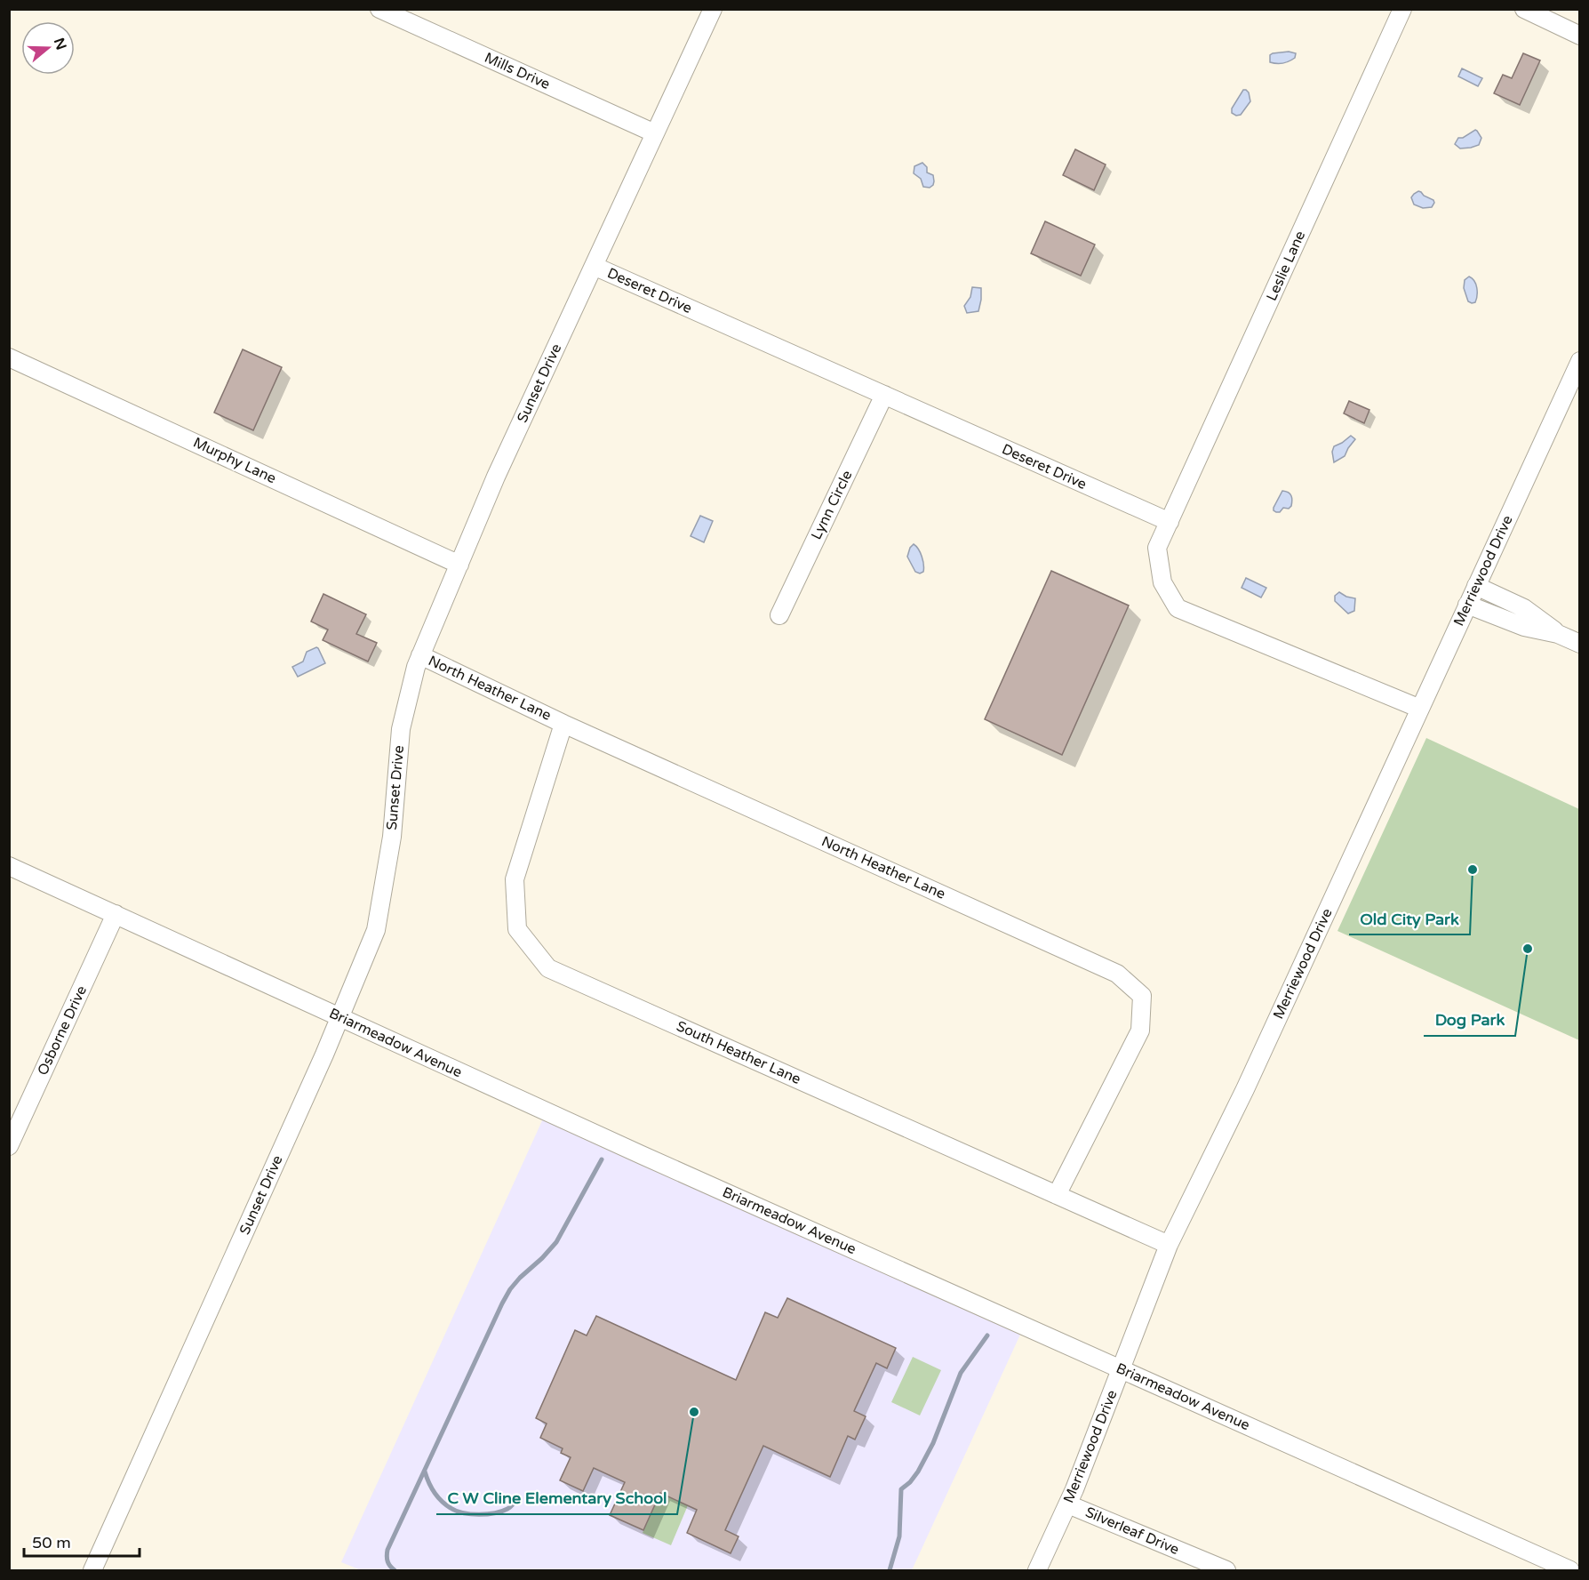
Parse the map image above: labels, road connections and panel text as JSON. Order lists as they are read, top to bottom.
{
  "streets": {
    "street": [
      "Mills Drive",
      "Leslie Lane",
      "Deseret Drive",
      "Sunset Drive",
      "Murphy Lane",
      "Lynn Circle",
      "Merriewood Drive",
      "North Heather Lane",
      "Osborne Drive",
      "Briarmeadow Avenue",
      "South Heather Lane",
      "Silverleaf Drive"
    ]
  },
  "crossings": [
    ["Mills Drive", "Sunset Drive"],
    ["Leslie Lane", "Deseret Drive"],
    ["Deseret Drive", "Sunset Drive"],
    ["Deseret Drive", "Lynn Circle"],
    ["Sunset Drive", "Murphy Lane"],
    ["Sunset Drive", "North Heather Lane"],
    ["Sunset Drive", "Briarmeadow Avenue"],
    ["Merriewood Drive", "Briarmeadow Avenue"],
    ["Merriewood Drive", "South Heather Lane"],
    ["Merriewood Drive", "Silverleaf Drive"],
    ["North Heather Lane", "South Heather Lane"],
    ["Osborne Drive", "Briarmeadow Avenue"]
  ],
  "places": ["Old City Park", "Dog Park", "C W Cline Elementary School"],
  "scale_bar": "50 m",
  "north": "right"
}
